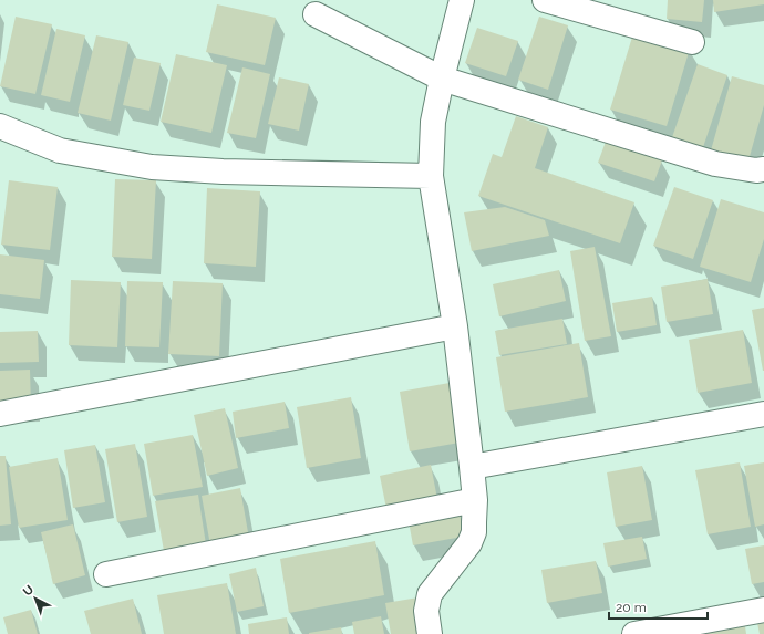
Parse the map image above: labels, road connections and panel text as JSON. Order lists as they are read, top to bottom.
{
  "scale_bar": "20 m",
  "north": "top left"
}
